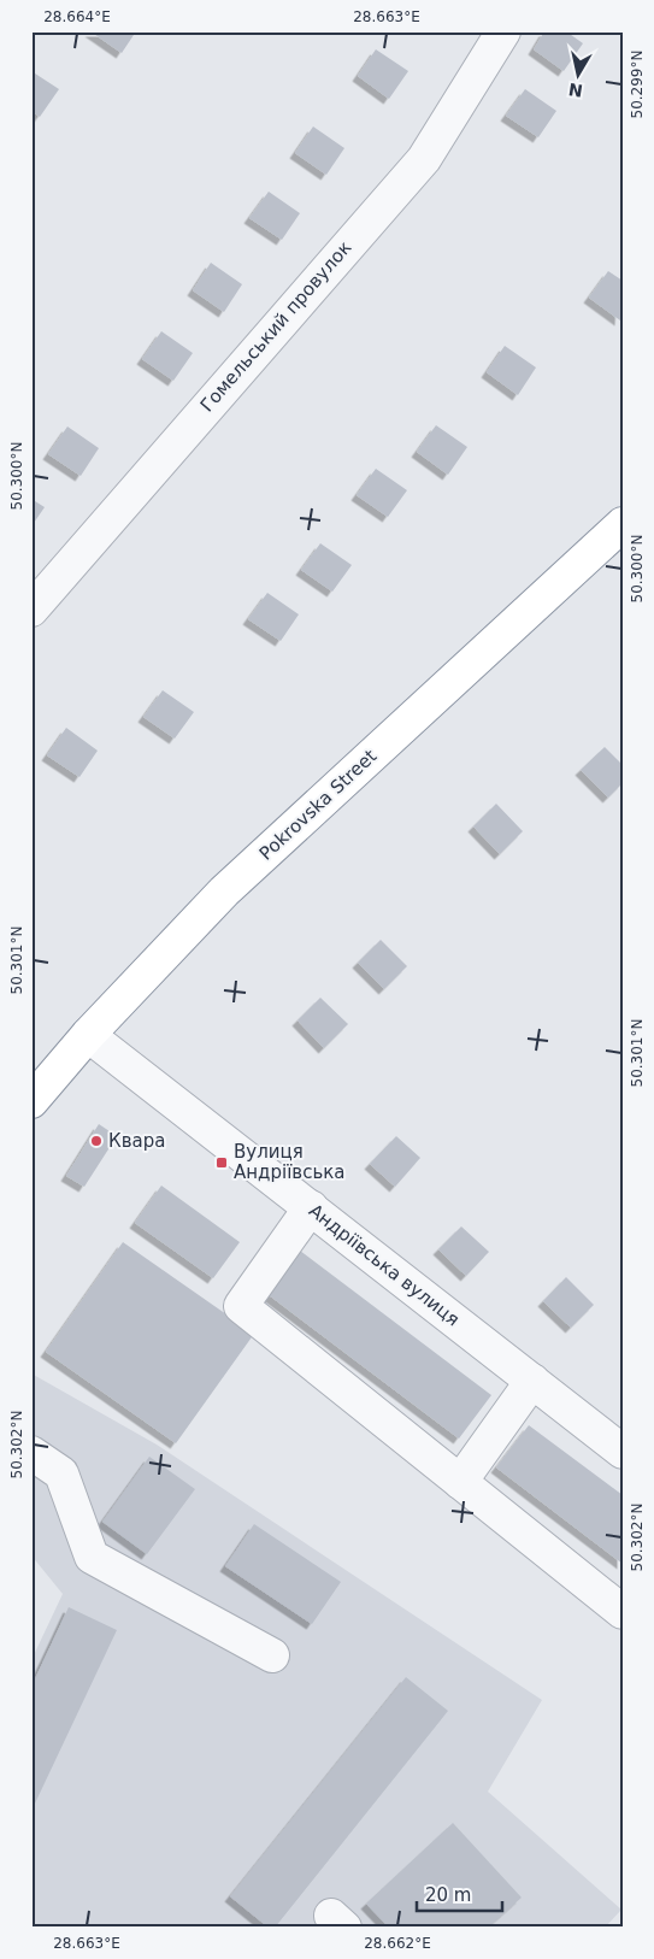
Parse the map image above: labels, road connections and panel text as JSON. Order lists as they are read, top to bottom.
{
  "streets": {
    "highway": ["Pokrovska Street"],
    "street": ["Гомельський провулок", "Андріївська вулиця"]
  },
  "crossings": [
    ["Pokrovska Street", "Андріївська вулиця"]
  ],
  "places": {
    "other": ["Квара"],
    "transit": ["Вулиця Андріївська"]
  },
  "scale_bar": "20 m",
  "north": "bottom",
  "coordinates": [
    "28.664°E",
    "28.663°E",
    "50.299°N",
    "50.300°N",
    "50.301°N",
    "50.302°N",
    "28.662°E"
  ]
}
